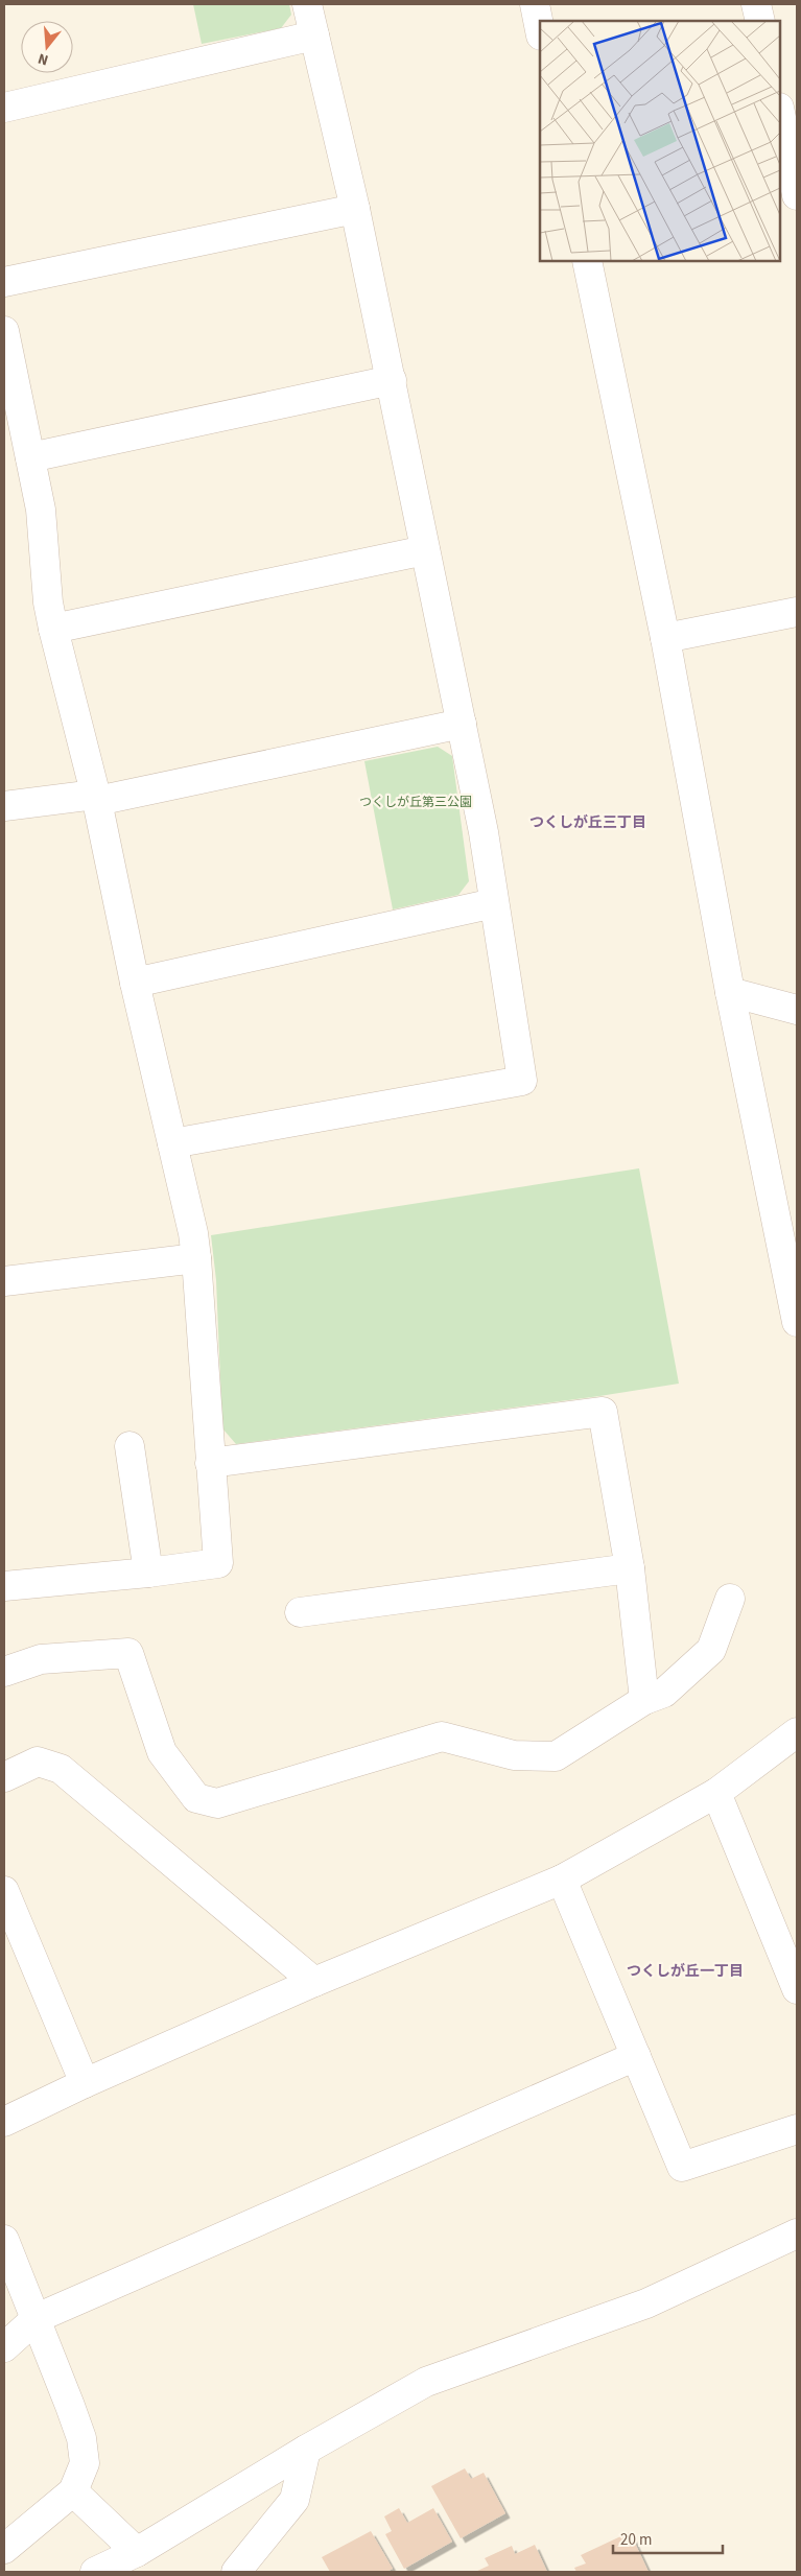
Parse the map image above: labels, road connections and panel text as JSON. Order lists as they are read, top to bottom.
{
  "districts": ["つくしが丘三丁目", "つくしが丘一丁目"],
  "parks": ["つくしが丘第三公園"],
  "scale_bar": "20 m",
  "north": "bottom"
}
